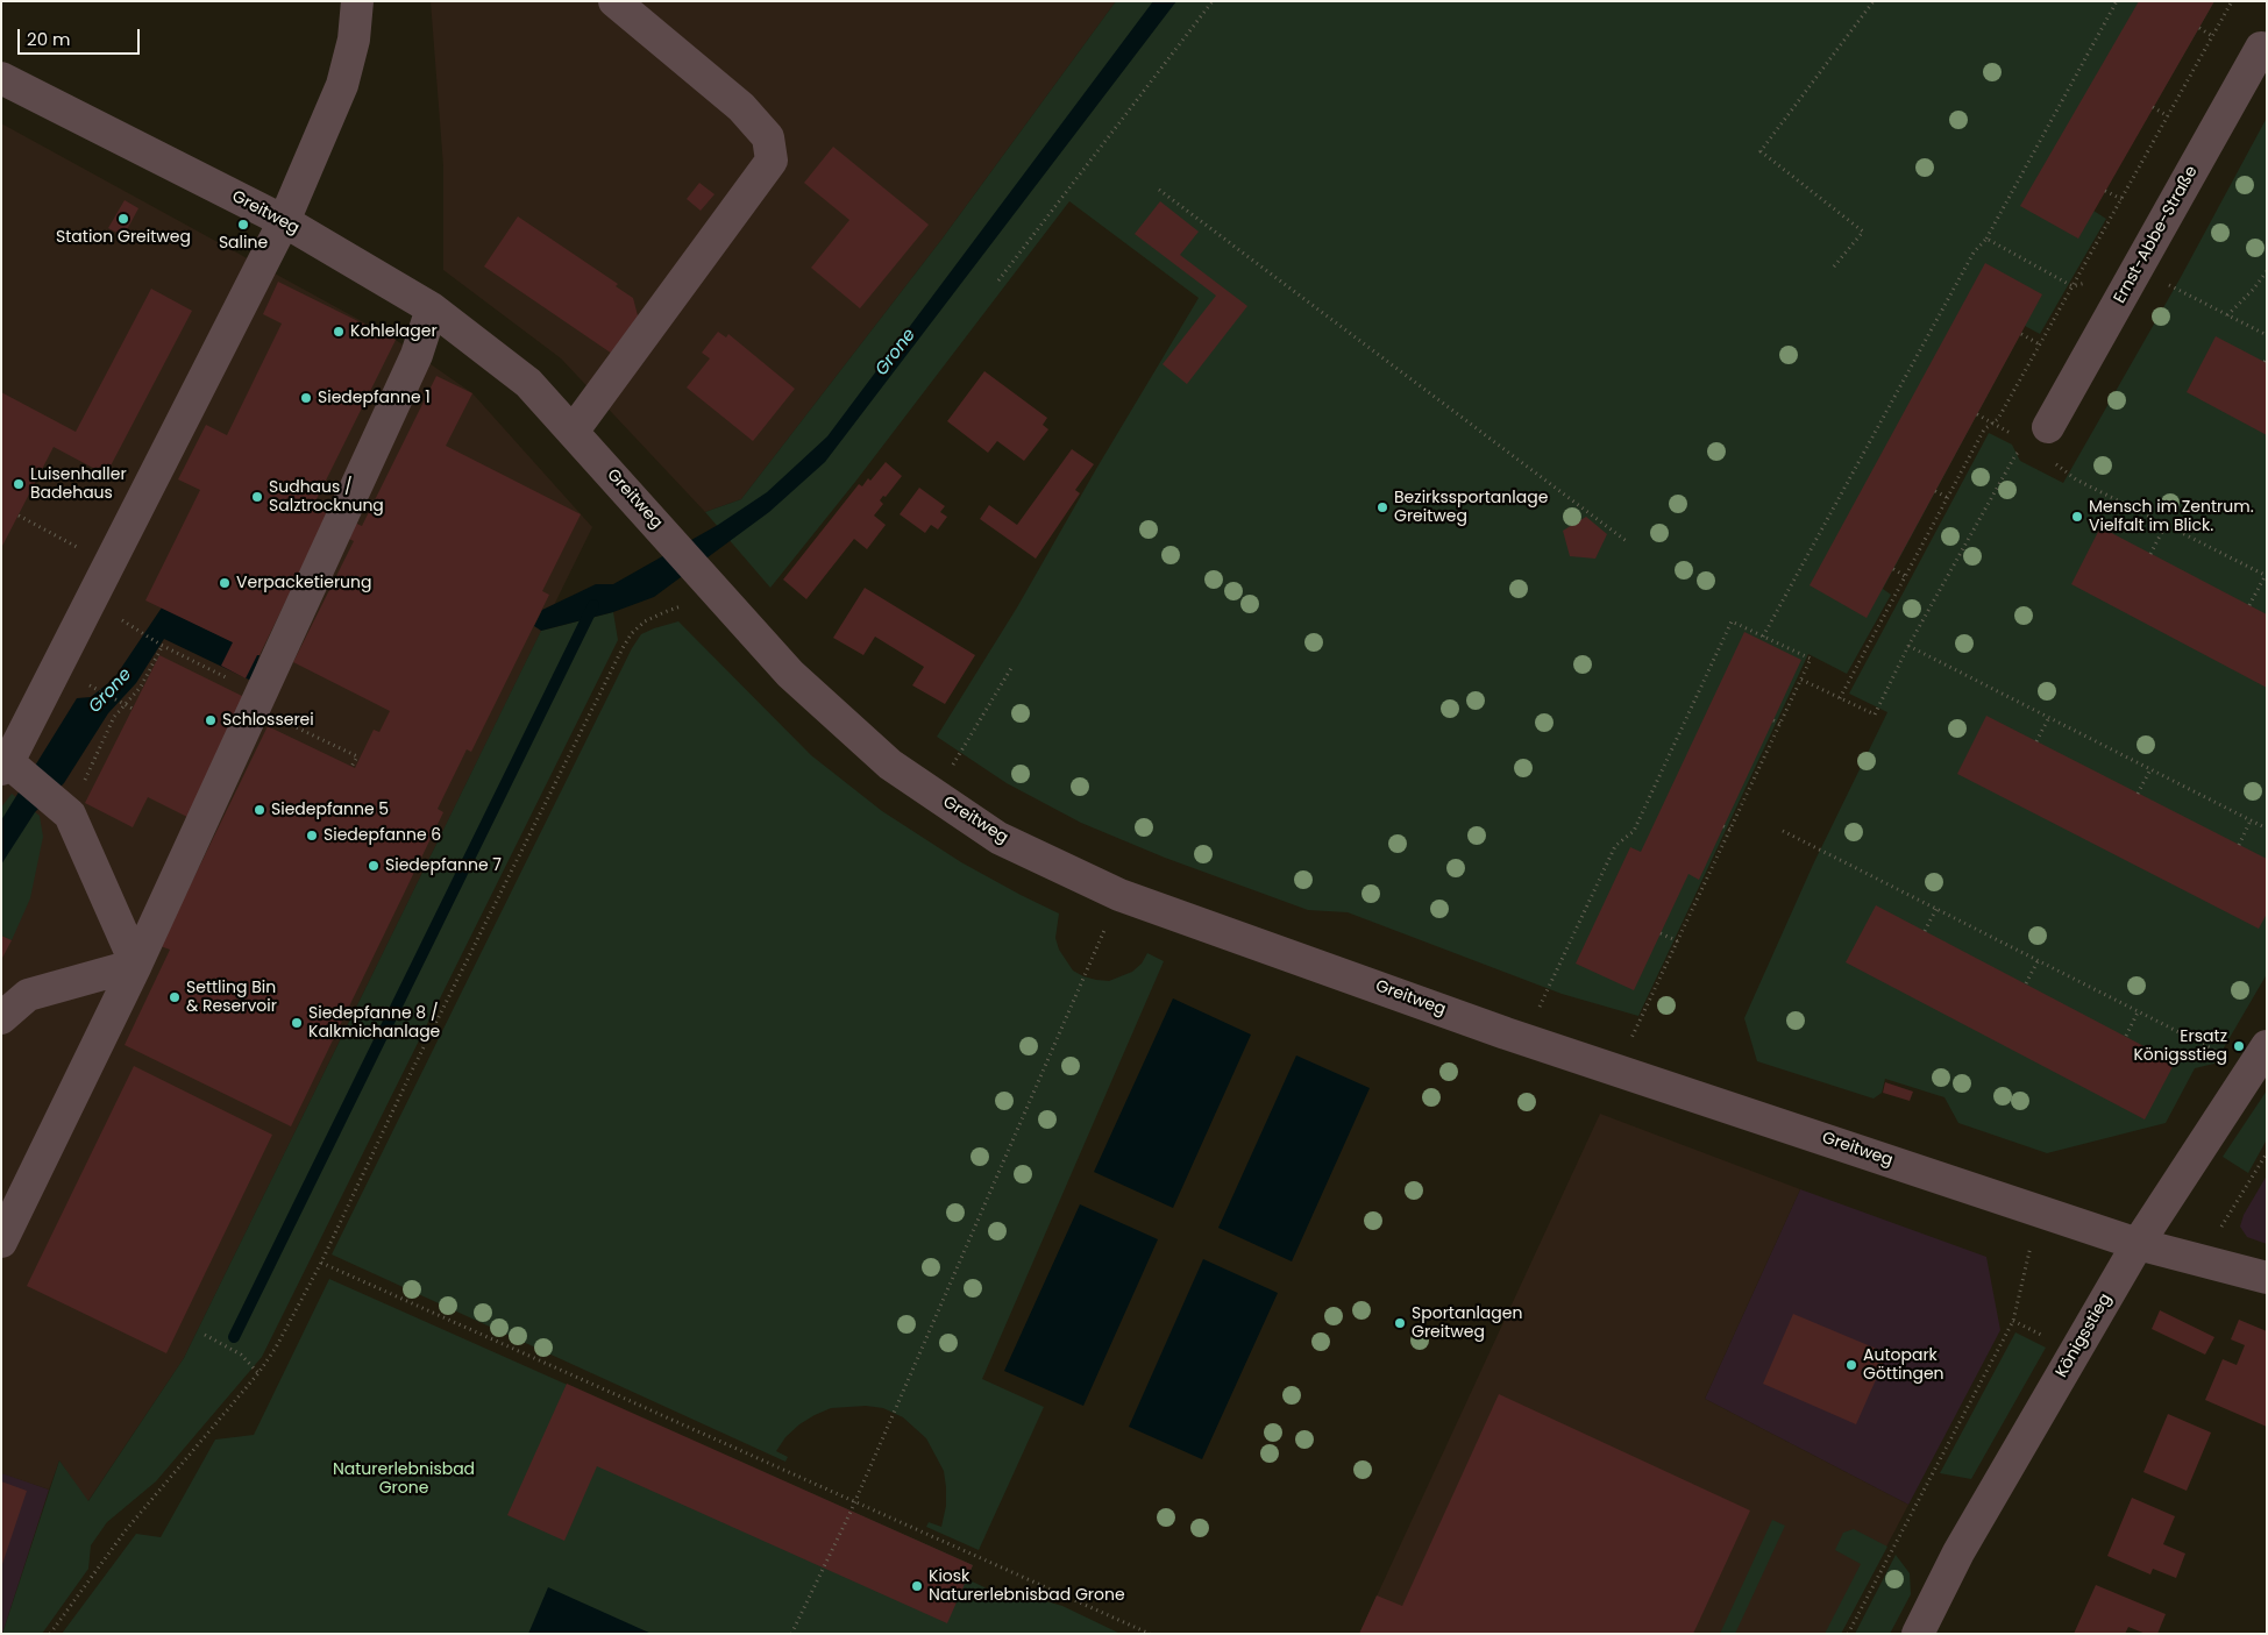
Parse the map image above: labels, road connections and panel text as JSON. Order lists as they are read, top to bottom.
{
  "streets": {
    "street": ["Greitweg", "Ernst-Abbe-Straße", "Königsstieg"]
  },
  "crossings": [
    ["Greitweg", "Königsstieg"]
  ],
  "water": ["Grone"],
  "parks": ["Naturerlebnisbad Grone"],
  "places": [
    "Station Greitweg",
    "Saline",
    "Kohlelager",
    "Siedepfanne 1",
    "Luisenhaller Badehaus",
    "Sudhaus / Salztrocknung",
    "Bezirkssportanlage Greitweg",
    "Mensch im Zentrum. Vielfalt im Blick.",
    "Verpacketierung",
    "Schlosserei",
    "Siedepfanne 5",
    "Siedepfanne 6",
    "Siedepfanne 7",
    "Settling Bin & Reservoir",
    "Siedepfanne 8 / Kalkmichanlage",
    "Ersatz Königsstieg",
    "Sportanlagen Greitweg",
    "Autopark Göttingen",
    "Kiosk Naturerlebnisbad Grone"
  ],
  "scale_bar": "20 m"
}
